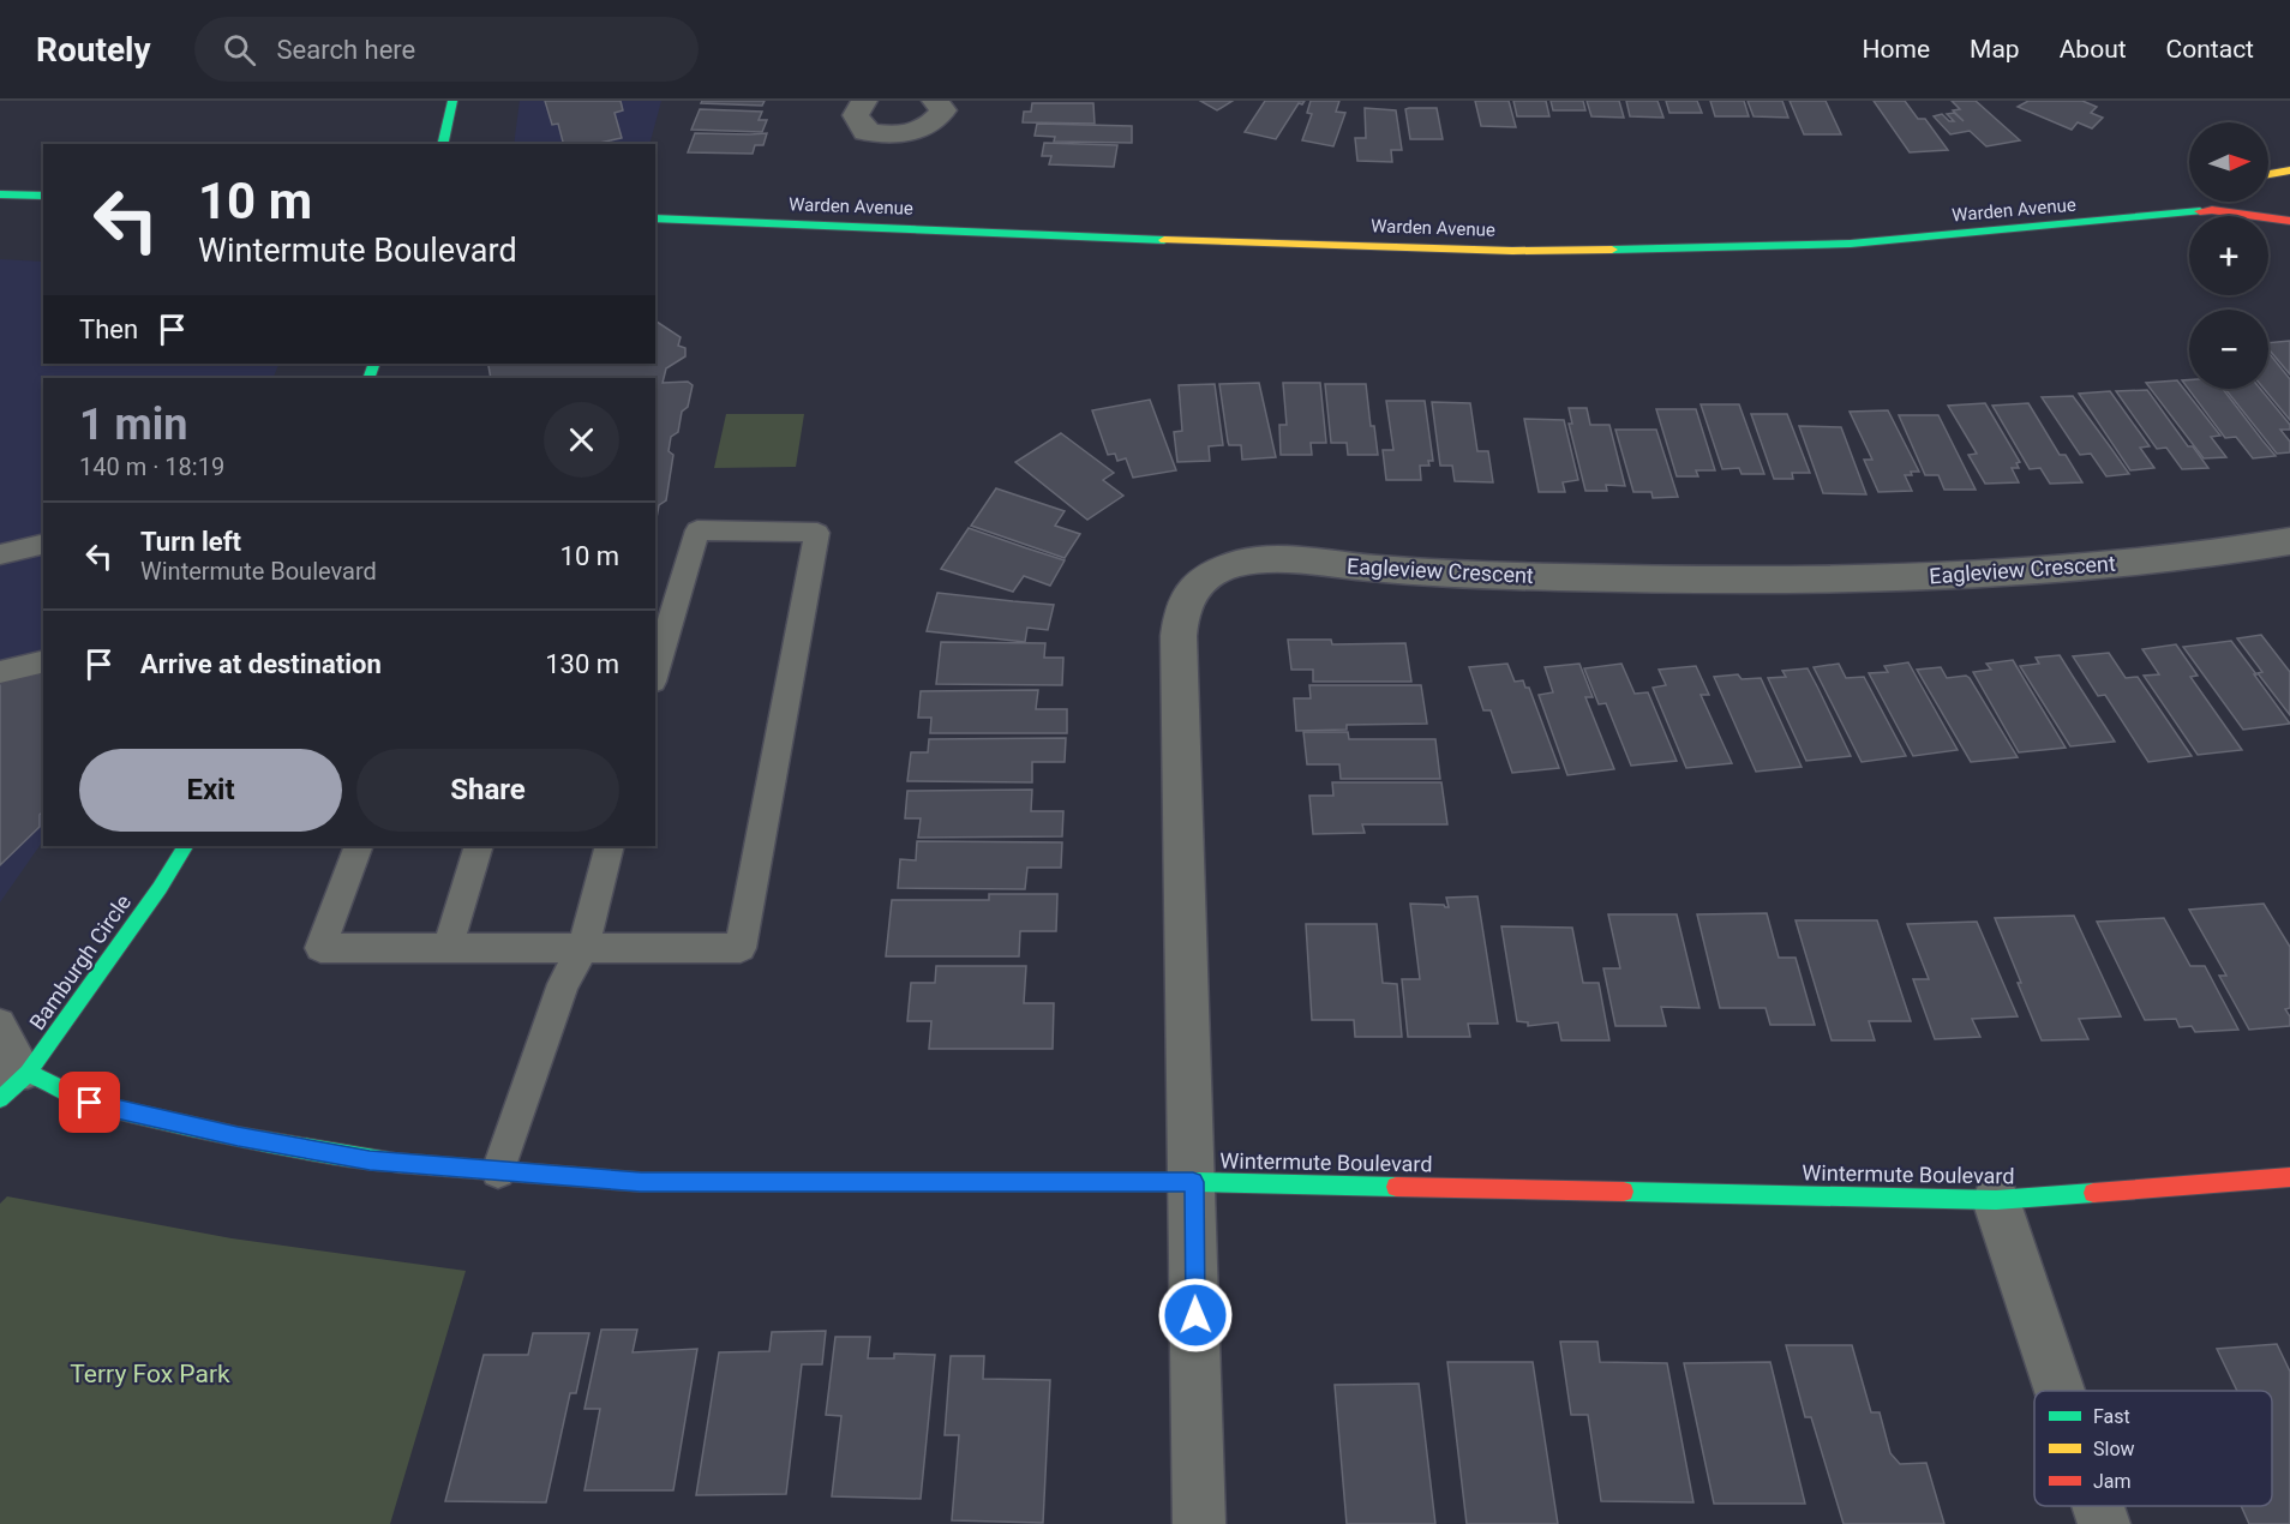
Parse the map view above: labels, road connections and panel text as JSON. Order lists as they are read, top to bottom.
{
  "streets": {
    "main road": ["Warden Avenue", "Bamburgh Circle", "Wintermute Boulevard"],
    "street": ["Eagleview Crescent"]
  },
  "crossings": [
    ["Eagleview Crescent", "Wintermute Boulevard"],
    ["Bamburgh Circle", "Wintermute Boulevard"]
  ],
  "parks": ["Terry Fox Park"],
  "legend": ["Fast", "Slow", "Jam"],
  "north": "right",
  "page": {
    "header": "Routely",
    "search": "Search here",
    "nav": [
      "Home",
      "Map",
      "About",
      "Contact"
    ],
    "map_buttons": ["+", "−"],
    "turn": ["10 m", "Wintermute Boulevard"],
    "then": "Then",
    "heading": ["1 min", "140 m · 18:19"],
    "list": [
      {
        "name": "Turn left",
        "note": "Wintermute Boulevard",
        "value": "10 m"
      },
      {
        "name": "Arrive at destination",
        "value": "130 m"
      }
    ],
    "buttons": ["Exit", "Share"]
  }
}
